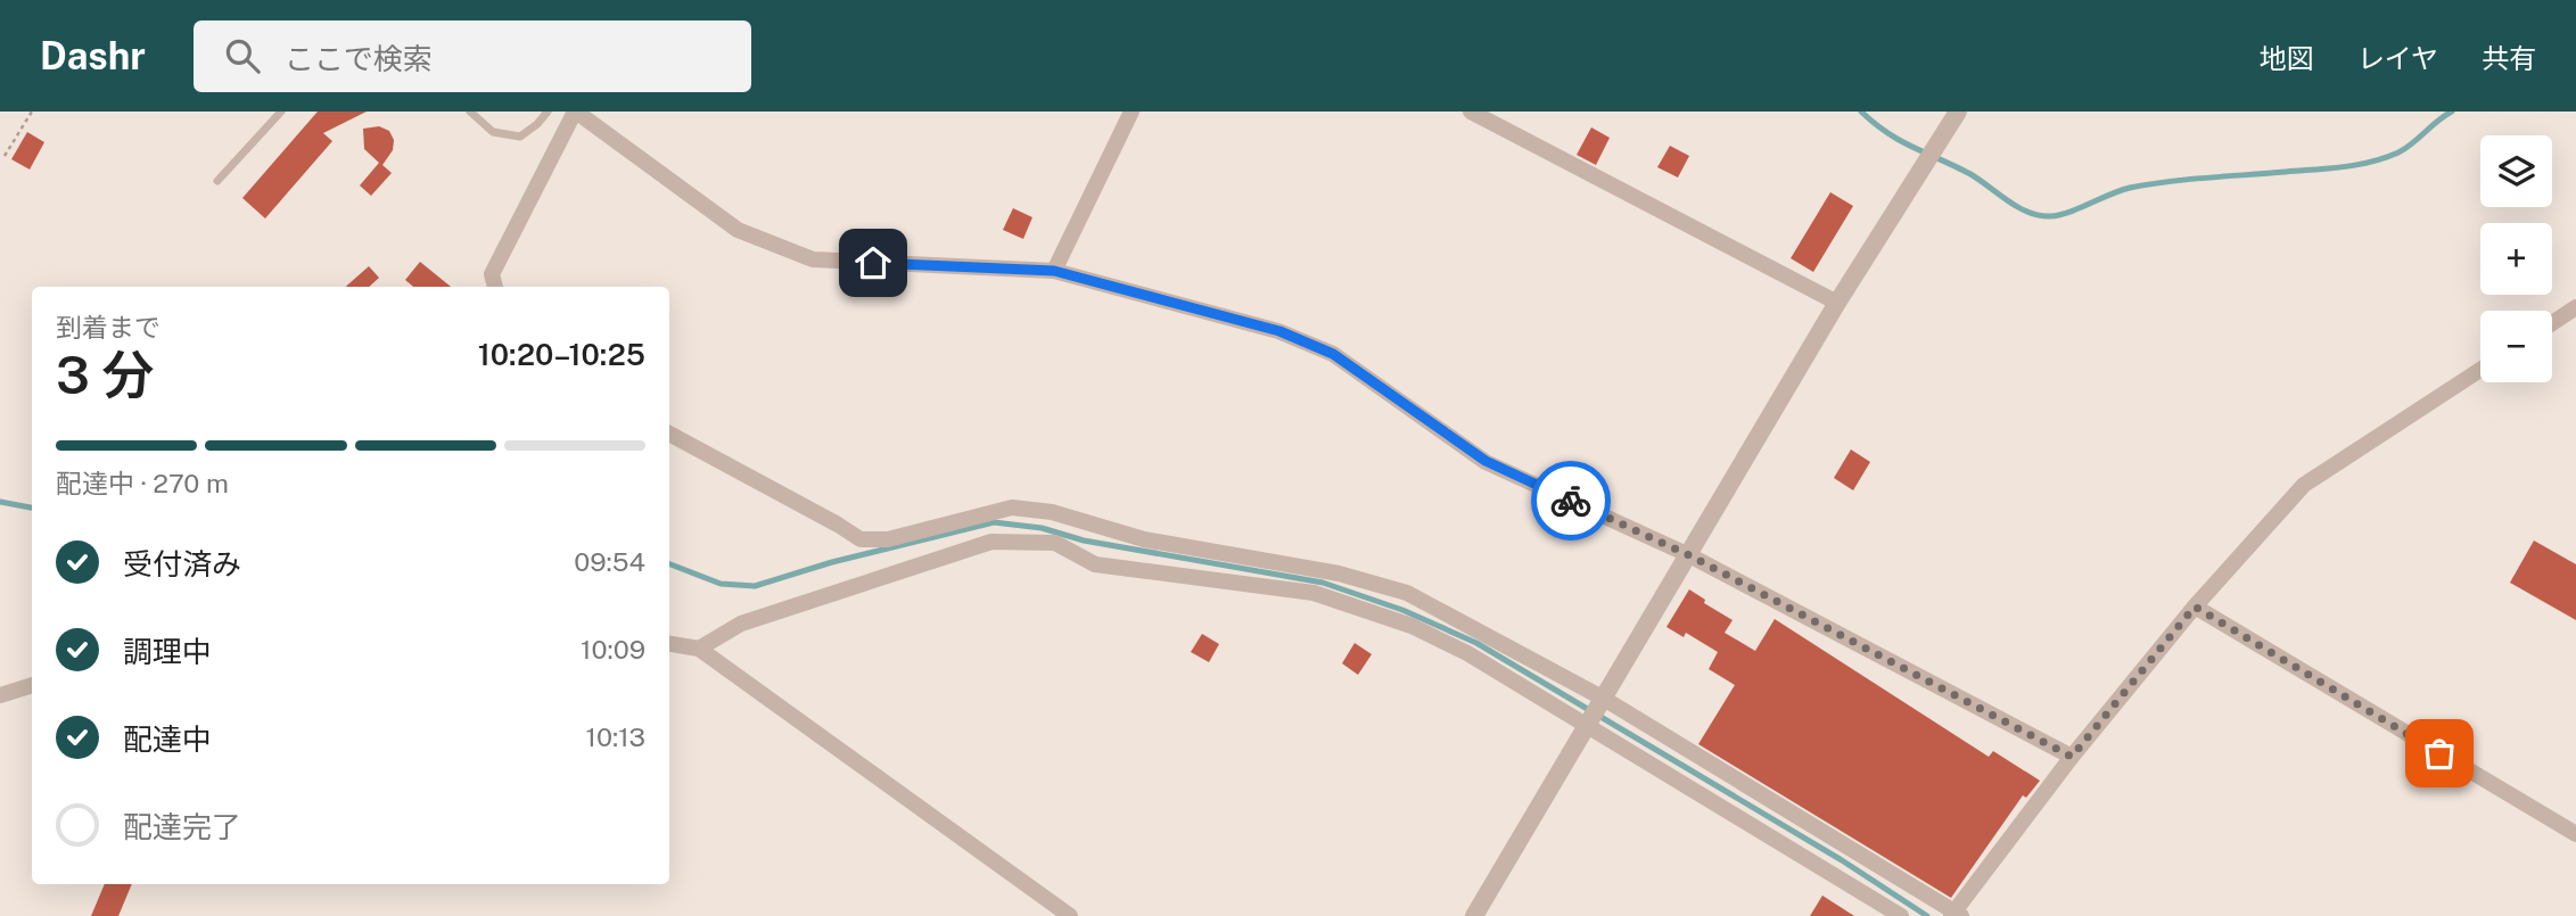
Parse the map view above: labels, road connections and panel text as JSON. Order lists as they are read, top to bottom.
{
  "page": {
    "header": "Dashr",
    "search": "ここで検索",
    "nav": ["地図", "レイヤ", "共有"],
    "map_buttons": ["+", "−"],
    "heading": ["3 分", "到着まで", "10:20–10:25"],
    "bar": "配達中 · 270 m",
    "list": [
      ["受付済み", "09:54"],
      ["調理中", "10:09"],
      ["配達中", "10:13"],
      "配達完了"
    ]
  }
}
